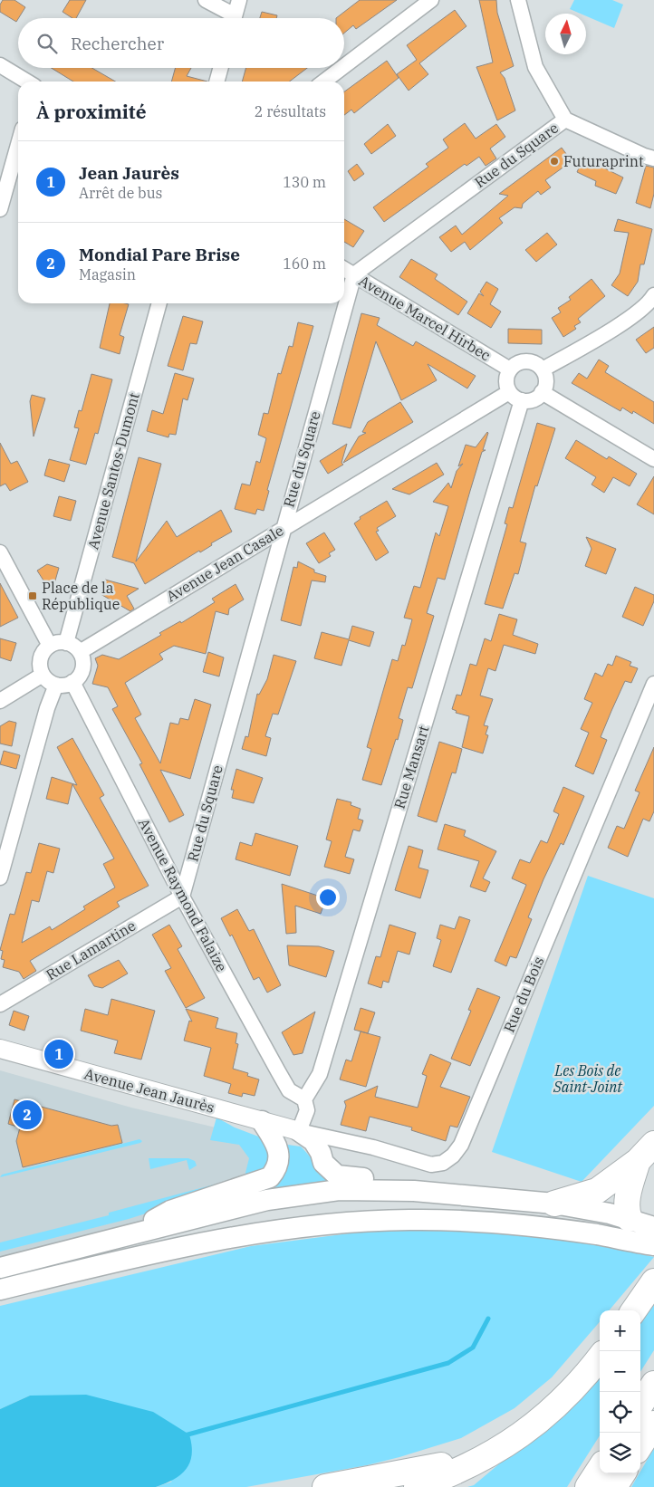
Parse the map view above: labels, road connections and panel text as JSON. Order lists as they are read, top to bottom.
{
  "streets": {
    "street": [
      "Rue du Square",
      "Avenue Marcel Hirbec",
      "Avenue Santos-Dumont",
      "Avenue Jean Casale",
      "Rue Mansart",
      "Avenue Raymond Falaize",
      "Rue Lamartine",
      "Rue du Bois",
      "Avenue Jean Jaurès"
    ]
  },
  "crossings": [
    ["Rue du Square", "Avenue Marcel Hirbec"],
    ["Rue du Square", "Avenue Jean Casale"],
    ["Rue du Square", "Avenue Raymond Falaize"],
    ["Rue du Square", "Rue Lamartine"],
    ["Avenue Marcel Hirbec", "Avenue Jean Casale"],
    ["Avenue Marcel Hirbec", "Rue Mansart"],
    ["Avenue Santos-Dumont", "Avenue Jean Casale"],
    ["Avenue Santos-Dumont", "Avenue Raymond Falaize"],
    ["Avenue Jean Casale", "Rue Mansart"],
    ["Avenue Jean Casale", "Avenue Raymond Falaize"],
    ["Rue Mansart", "Avenue Raymond Falaize"],
    ["Rue Mansart", "Rue du Bois"],
    ["Rue Mansart", "Avenue Jean Jaurès"],
    ["Avenue Raymond Falaize", "Rue Lamartine"],
    ["Rue du Bois", "Avenue Jean Jaurès"]
  ],
  "parks": ["Les Bois de Saint-Joint"],
  "places": {
    "other": ["Futuraprint"],
    "transit": ["Place de la République"]
  },
  "north": "top",
  "page": {
    "search": "Rechercher",
    "heading": ["À proximité", "2 résultats"],
    "list": [
      {
        "mark": "1",
        "name": "Jean Jaurès",
        "note": "Arrêt de bus",
        "value": "130 m"
      },
      {
        "mark": "2",
        "name": "Mondial Pare Brise",
        "note": "Magasin",
        "value": "160 m"
      }
    ],
    "pins": ["1", "2"],
    "map_buttons": ["+", "−"]
  }
}
